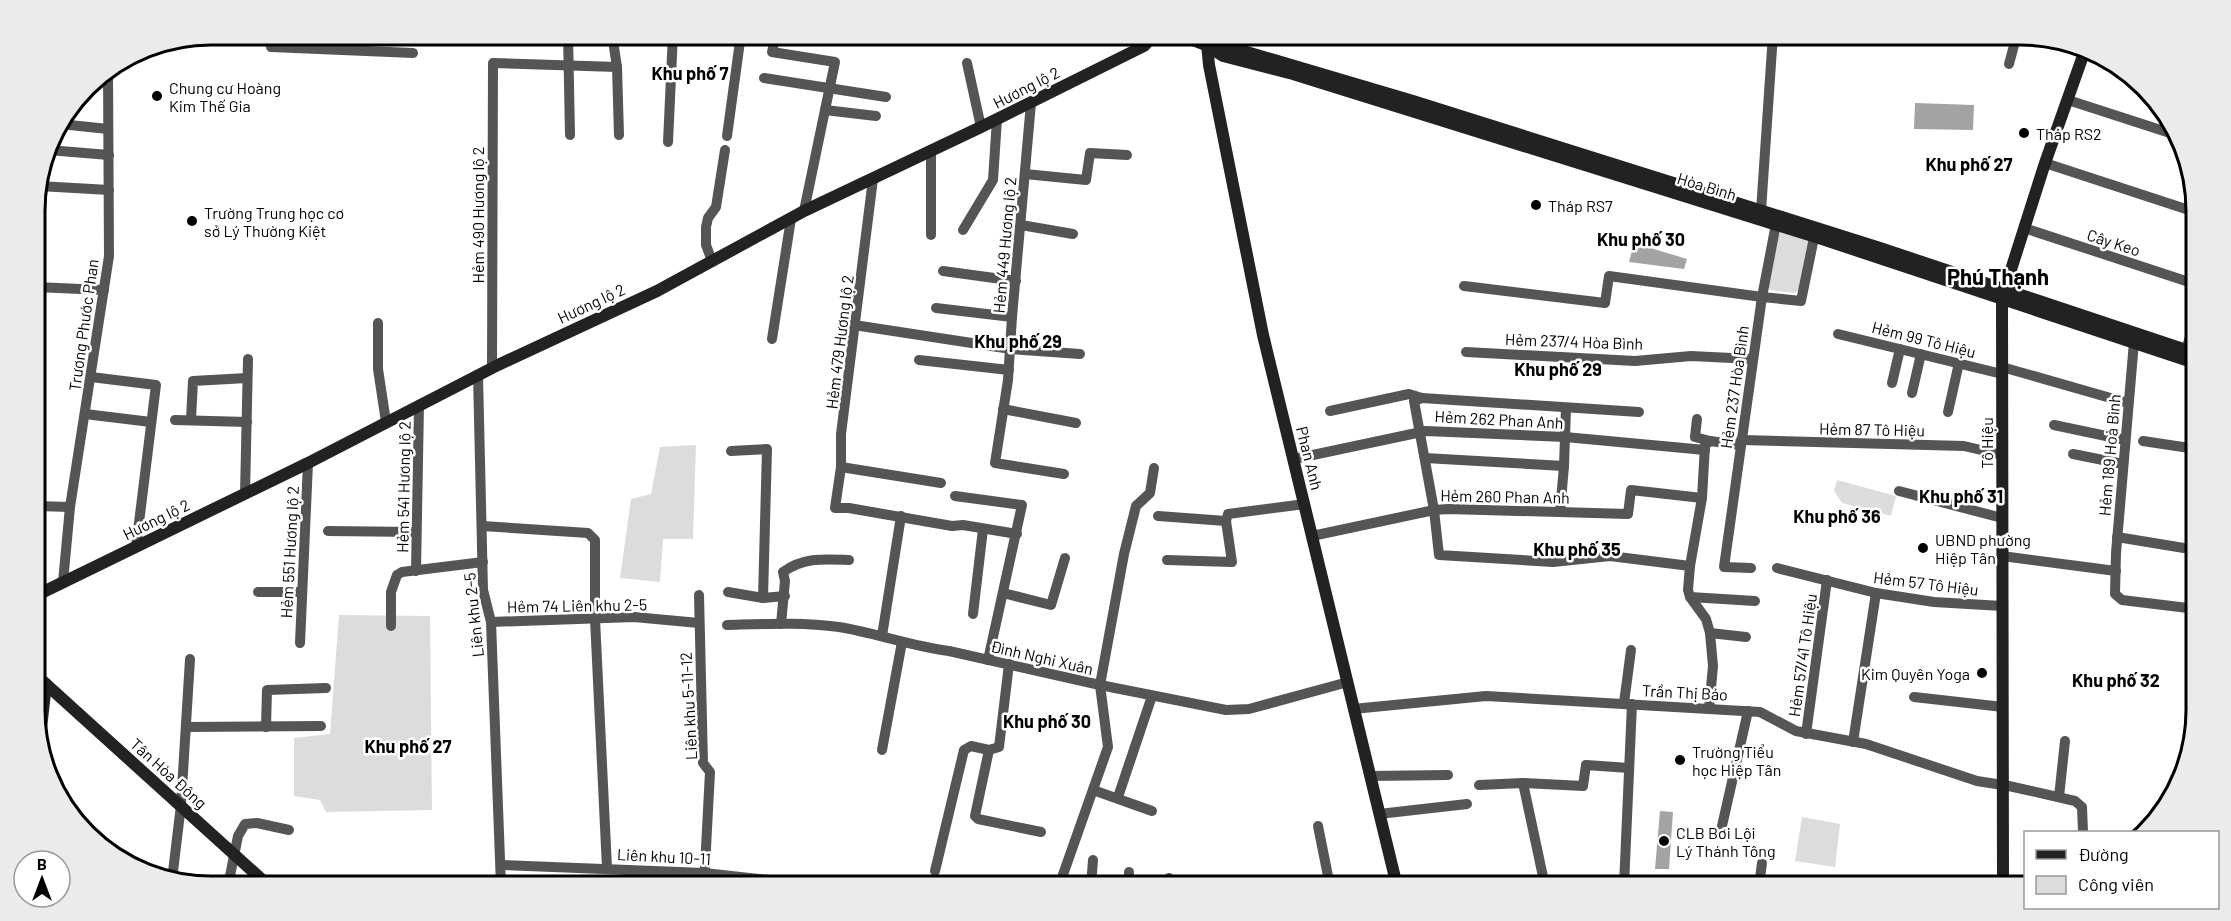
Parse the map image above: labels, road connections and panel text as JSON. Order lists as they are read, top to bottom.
{
  "streets": {
    "main road": [
      "Hương lộ 2",
      "Hòa Bình",
      "Tô Hiệu",
      "Phan Anh",
      "Tân Hòa Đông"
    ],
    "street": [
      "Hẻm 490 Hương lộ 2",
      "Cây Keo",
      "Hẻm 449 Hương lộ 2",
      "Trương Phước Phan",
      "Hẻm 99 Tô Hiệu",
      "Hẻm 237/4 Hòa Bình",
      "Hẻm 479 Hương lộ 2",
      "Hẻm 237 Hòa Bình",
      "Hẻm 262 Phan Anh",
      "Hẻm 87 Tô Hiệu",
      "Hẻm 189 Hoà Bình",
      "Hẻm 541 Hương lộ 2",
      "Hẻm 260 Phan Anh",
      "Hẻm 551 Hương lộ 2",
      "Hẻm 57 Tô Hiệu",
      "Hẻm 74 Liên khu 2-5",
      "Liên khu 2-5",
      "Hẻm 57/41 Tô Hiệu",
      "Đình Nghi Xuân",
      "Trần Thị Báo",
      "Liên khu 5-11-12",
      "Liên khu 10-11"
    ]
  },
  "crossings": [
    ["Hương lộ 2", "Hẻm 490 Hương lộ 2"],
    ["Hương lộ 2", "Hẻm 449 Hương lộ 2"],
    ["Hương lộ 2", "Trương Phước Phan"],
    ["Hương lộ 2", "Hẻm 479 Hương lộ 2"],
    ["Hương lộ 2", "Hẻm 541 Hương lộ 2"],
    ["Hương lộ 2", "Hẻm 551 Hương lộ 2"],
    ["Hương lộ 2", "Liên khu 2-5"],
    ["Hòa Bình", "Hẻm 237 Hòa Bình"],
    ["Hòa Bình", "Tô Hiệu"],
    ["Hòa Bình", "Hẻm 189 Hoà Bình"],
    ["Cây Keo", "Tô Hiệu"],
    ["Hẻm 99 Tô Hiệu", "Tô Hiệu"],
    ["Hẻm 99 Tô Hiệu", "Hẻm 189 Hoà Bình"],
    ["Hẻm 237/4 Hòa Bình", "Hẻm 237 Hòa Bình"],
    ["Hẻm 237 Hòa Bình", "Hẻm 262 Phan Anh"],
    ["Hẻm 237 Hòa Bình", "Hẻm 87 Tô Hiệu"],
    ["Hẻm 262 Phan Anh", "Hẻm 87 Tô Hiệu"],
    ["Hẻm 262 Phan Anh", "Phan Anh"],
    ["Hẻm 87 Tô Hiệu", "Tô Hiệu"],
    ["Tô Hiệu", "Hẻm 57 Tô Hiệu"],
    ["Tô Hiệu", "Trần Thị Báo"],
    ["Phan Anh", "Hẻm 260 Phan Anh"],
    ["Phan Anh", "Đình Nghi Xuân"],
    ["Phan Anh", "Trần Thị Báo"],
    ["Hẻm 57 Tô Hiệu", "Hẻm 57/41 Tô Hiệu"],
    ["Hẻm 74 Liên khu 2-5", "Liên khu 2-5"],
    ["Hẻm 74 Liên khu 2-5", "Liên khu 5-11-12"],
    ["Liên khu 2-5", "Liên khu 10-11"],
    ["Hẻm 57/41 Tô Hiệu", "Trần Thị Báo"],
    ["Liên khu 5-11-12", "Liên khu 10-11"]
  ],
  "districts": [
    "Khu phố 7",
    "Khu phố 27",
    "Khu phố 30",
    "Phú Thạnh",
    "Khu phố 29",
    "Khu phố 29",
    "Khu phố 31",
    "Khu phố 36",
    "Khu phố 35",
    "Khu phố 32",
    "Khu phố 30",
    "Khu phố 27"
  ],
  "places": [
    "Chung cư Hoàng Kim Thế Gia",
    "Tháp RS2",
    "Tháp RS7",
    "Trường Trung học cơ sở Lý Thường Kiệt",
    "UBND phường Hiệp Tân",
    "Kim Quyên Yoga",
    "Trường Tiểu học Hiệp Tân",
    "CLB Bơi Lội Lý Thánh Tông"
  ],
  "legend": ["Đường", "Công viên"],
  "north": "top"
}
